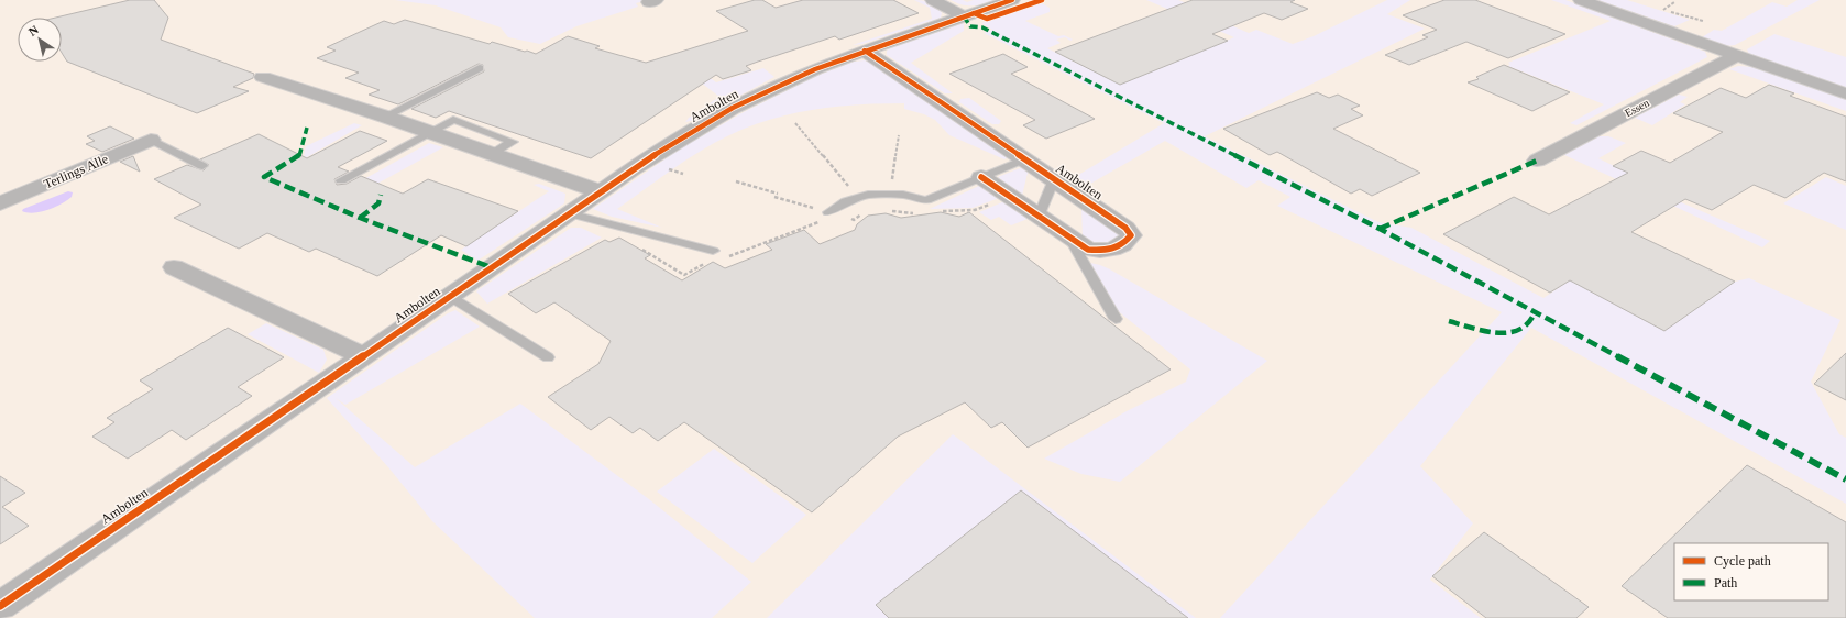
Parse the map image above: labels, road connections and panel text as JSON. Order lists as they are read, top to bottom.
{
  "streets": {
    "street": ["Ambolten", "Essen", "Terlings Alle"]
  },
  "legend": ["Cycle path", "Path"],
  "north": "top left"
}
